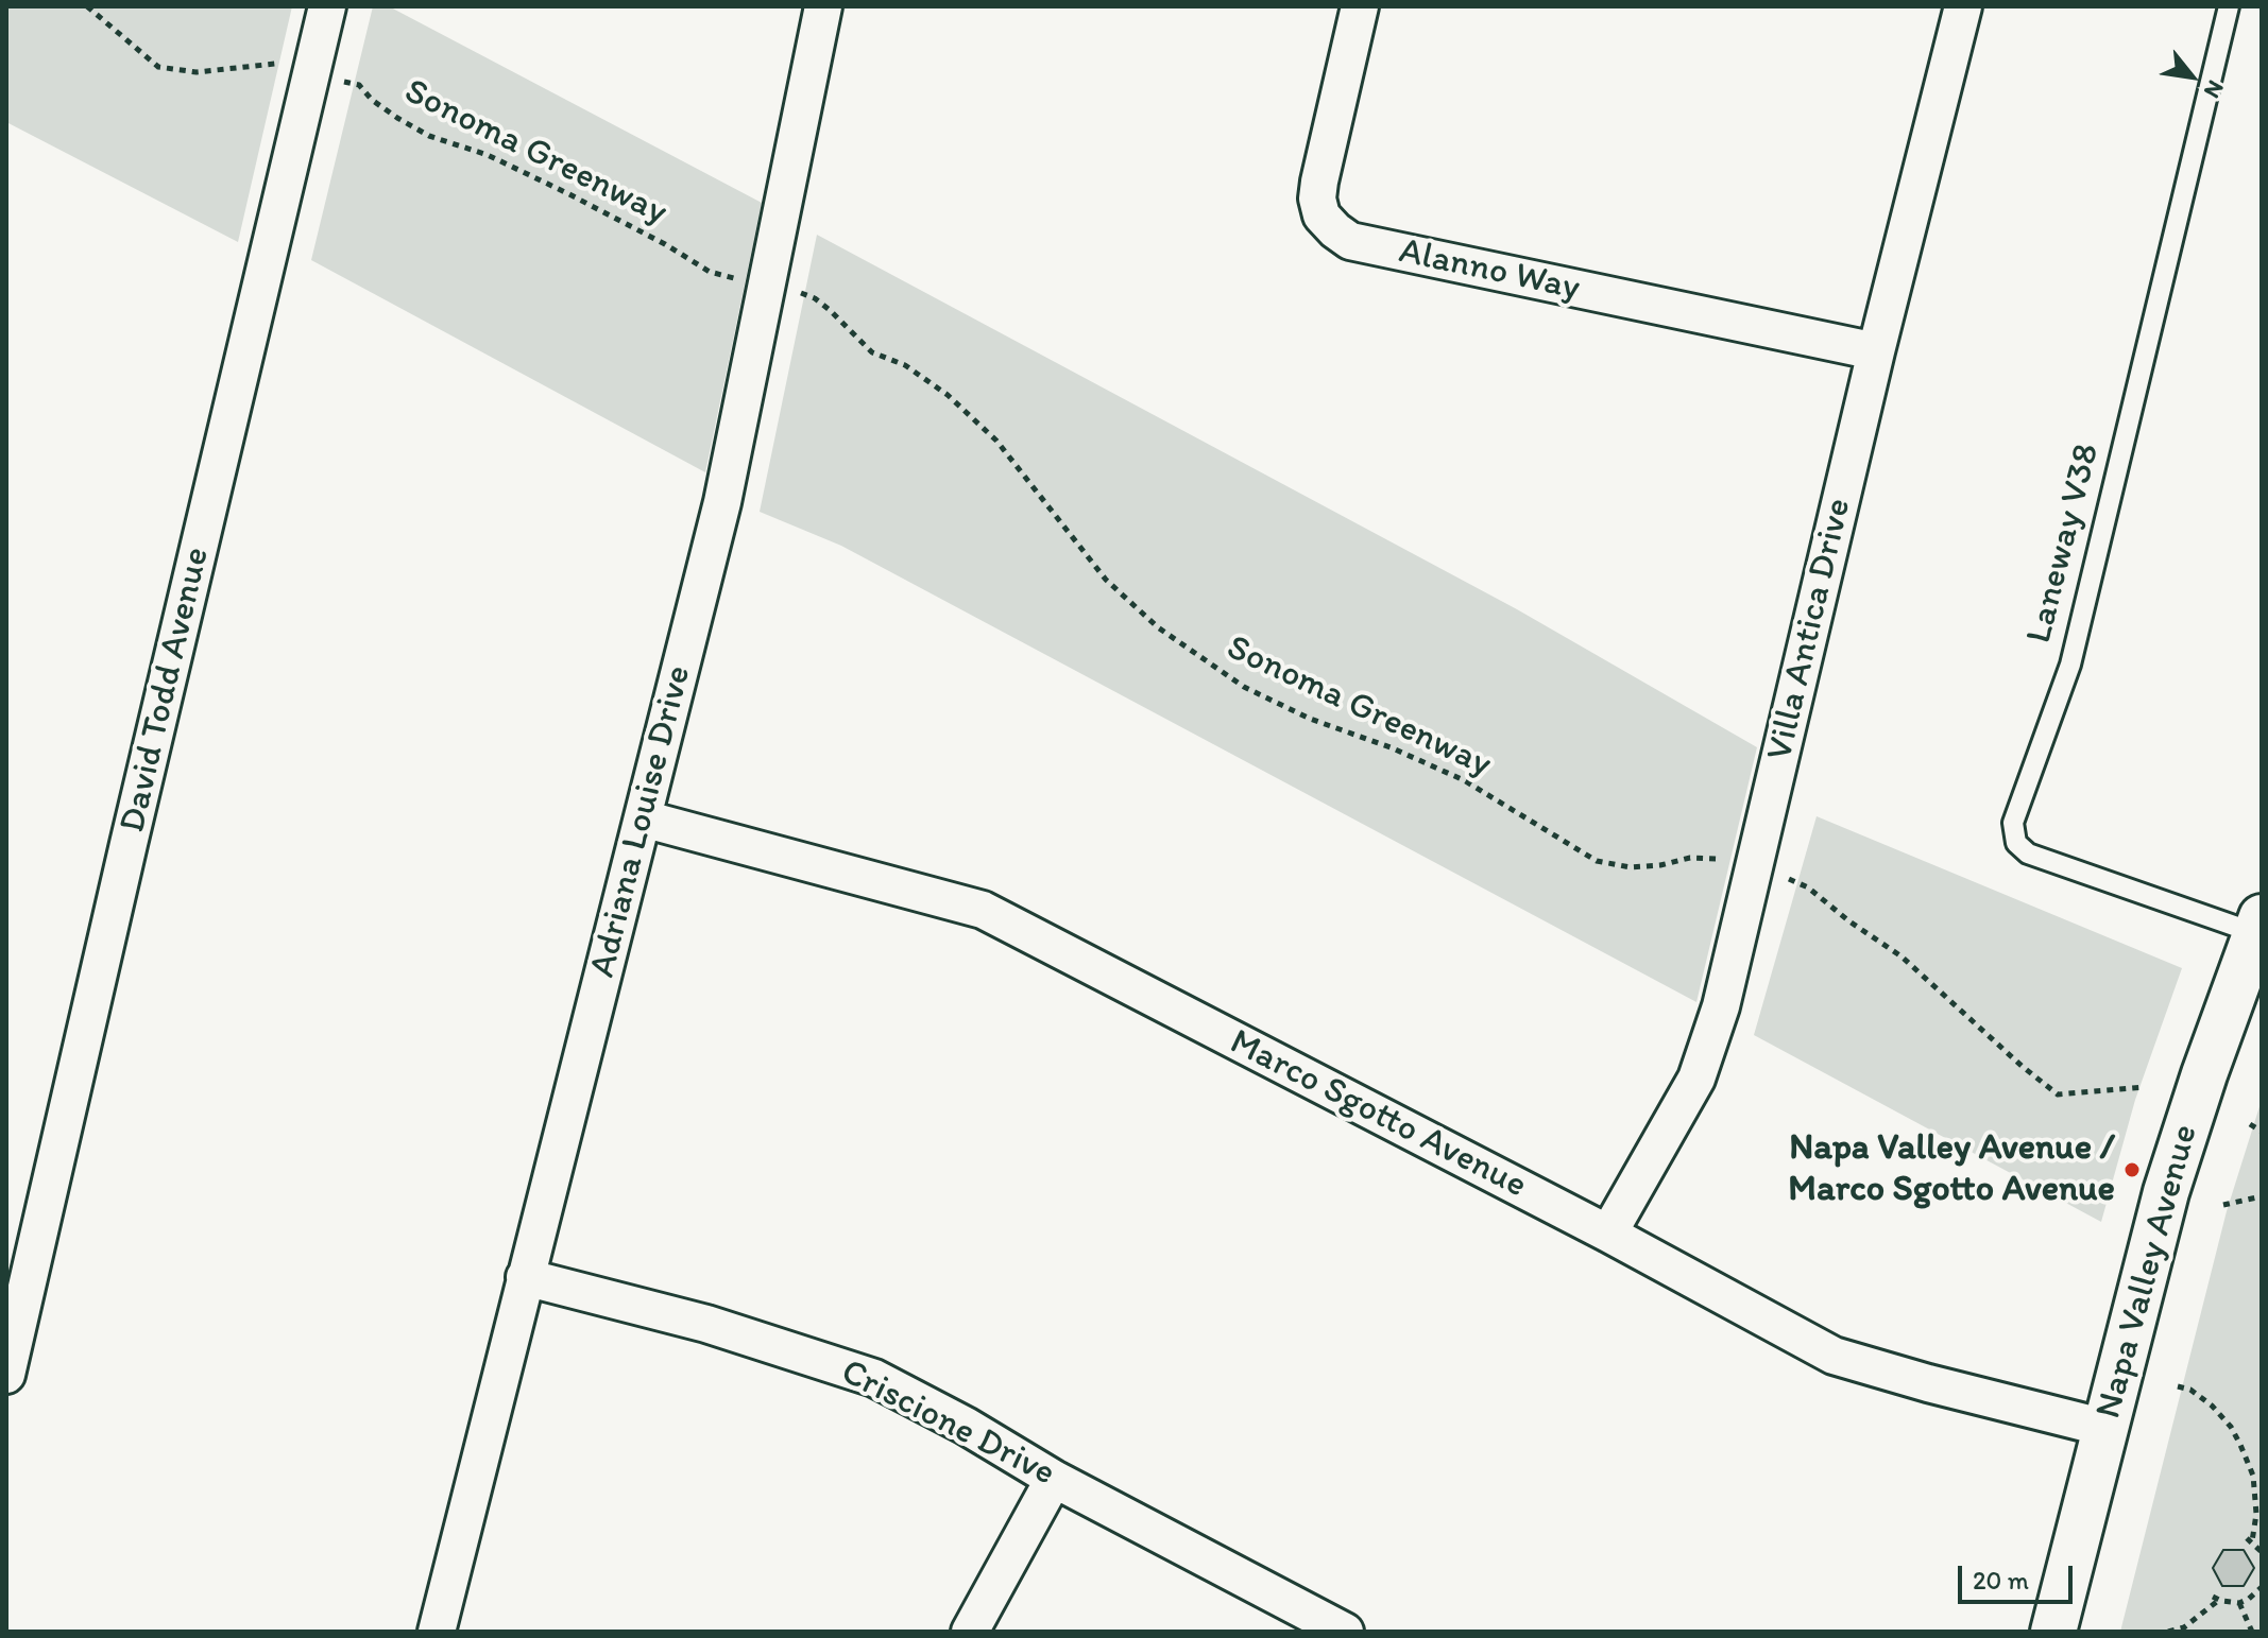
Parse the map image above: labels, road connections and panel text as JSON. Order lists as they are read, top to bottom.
{
  "streets": {
    "street": [
      "Alanno Way",
      "Villa Antica Drive",
      "David Todd Avenue",
      "Adriana Louise Drive",
      "Marco Sgotto Avenue",
      "Napa Valley Avenue",
      "Criscione Drive"
    ],
    "lane": ["Laneway V38"],
    "path": ["Sonoma Greenway"]
  },
  "crossings": [
    ["Sonoma Greenway", "David Todd Avenue"],
    ["Alanno Way", "Villa Antica Drive"],
    ["Laneway V38", "Napa Valley Avenue"],
    ["Villa Antica Drive", "Marco Sgotto Avenue"],
    ["Adriana Louise Drive", "Marco Sgotto Avenue"],
    ["Adriana Louise Drive", "Criscione Drive"],
    ["Marco Sgotto Avenue", "Napa Valley Avenue"]
  ],
  "places": ["Napa Valley Avenue / Marco Sgotto Avenue"],
  "scale_bar": "20 m",
  "north": "bottom right"
}
